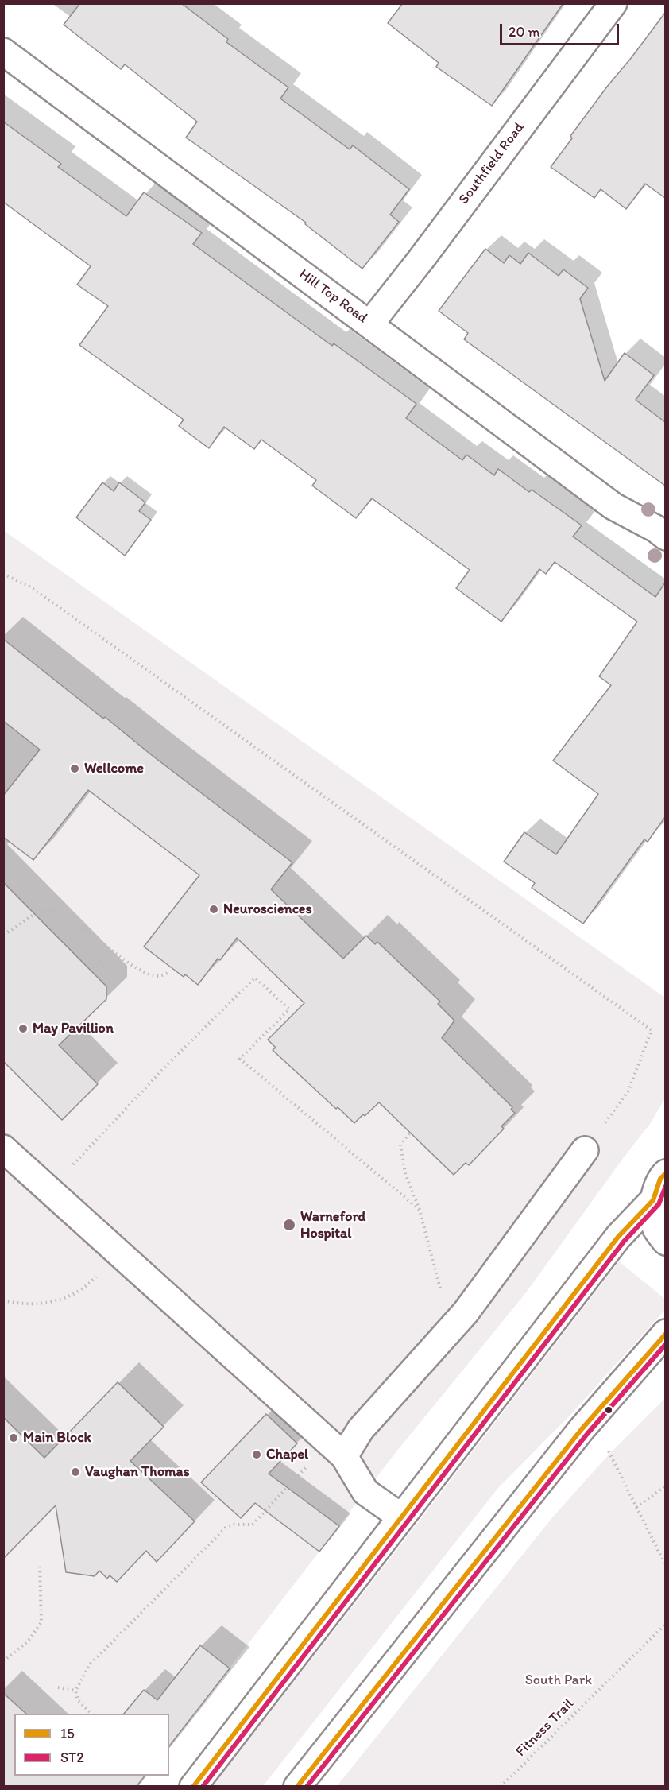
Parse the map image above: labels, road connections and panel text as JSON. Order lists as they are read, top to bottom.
{
  "streets": {
    "street": ["Southfield Road", "Hill Top Road"],
    "path": ["Fitness Trail"]
  },
  "crossings": [
    ["Southfield Road", "Hill Top Road"]
  ],
  "parks": ["South Park"],
  "places": [
    "Wellcome",
    "Neurosciences",
    "May Pavillion",
    "Warneford Hospital",
    "Main Block",
    "Chapel",
    "Vaughan Thomas"
  ],
  "lines": ["transit line 15", "transit line ST2"],
  "legend": ["15", "ST2"],
  "scale_bar": "20 m"
}
